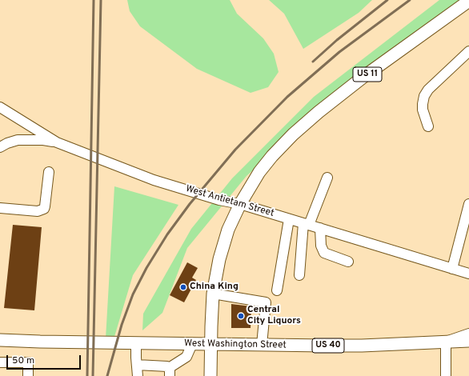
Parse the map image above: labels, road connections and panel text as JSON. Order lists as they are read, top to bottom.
{
  "streets": {
    "main road": ["US 11", "West Washington Street", "US 40"],
    "street": ["West Antietam Street"]
  },
  "crossings": [
    ["US 11", "West Antietam Street"],
    ["US 11", "West Washington Street"],
    ["West Washington Street", "US 40"]
  ],
  "places": ["China King", "Central City Liquors"],
  "scale_bar": "50 m"
}
